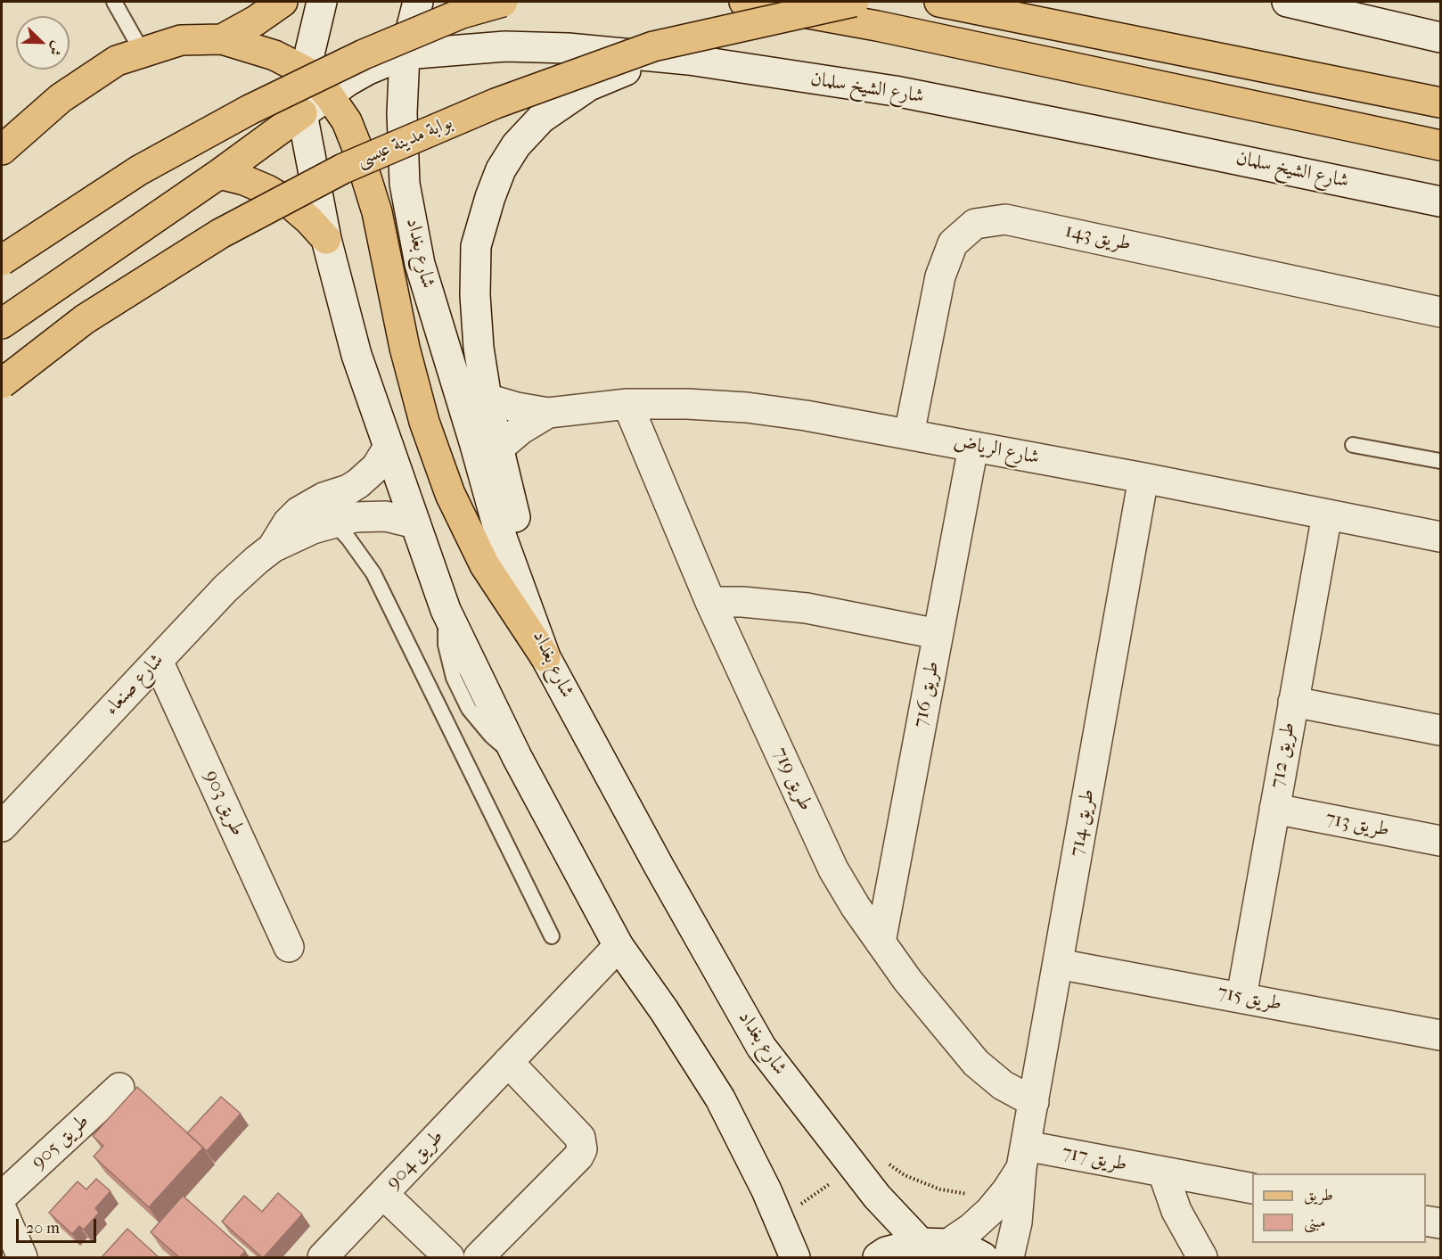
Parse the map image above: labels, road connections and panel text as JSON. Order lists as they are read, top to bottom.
{
  "streets": {
    "main road": ["بوابة مدينة عيسى"],
    "street": [
      "شارع الشيخ سلمان",
      "طريق 143",
      "شارع بغداد",
      "شارع الرياض",
      "شارع صنعاء",
      "طريق 716",
      "طريق 712",
      "طريق 719",
      "طريق 903",
      "طريق 714",
      "طريق 713",
      "طريق 715",
      "طريق 905",
      "طريق 717",
      "طريق 904"
    ]
  },
  "crossings": [
    ["شارع الشيخ سلمان", "شارع بغداد"],
    ["طريق 143", "شارع الرياض"],
    ["شارع بغداد", "طريق 714"],
    ["شارع الرياض", "طريق 716"],
    ["شارع الرياض", "طريق 712"],
    ["شارع الرياض", "طريق 719"],
    ["شارع الرياض", "طريق 714"],
    ["شارع صنعاء", "طريق 903"],
    ["طريق 716", "طريق 719"],
    ["طريق 712", "طريق 713"],
    ["طريق 712", "طريق 715"],
    ["طريق 719", "طريق 714"],
    ["طريق 714", "طريق 715"],
    ["طريق 714", "طريق 717"]
  ],
  "legend": ["طريق", "مبنى"],
  "scale_bar": "20 m",
  "north": "bottom right"
}
